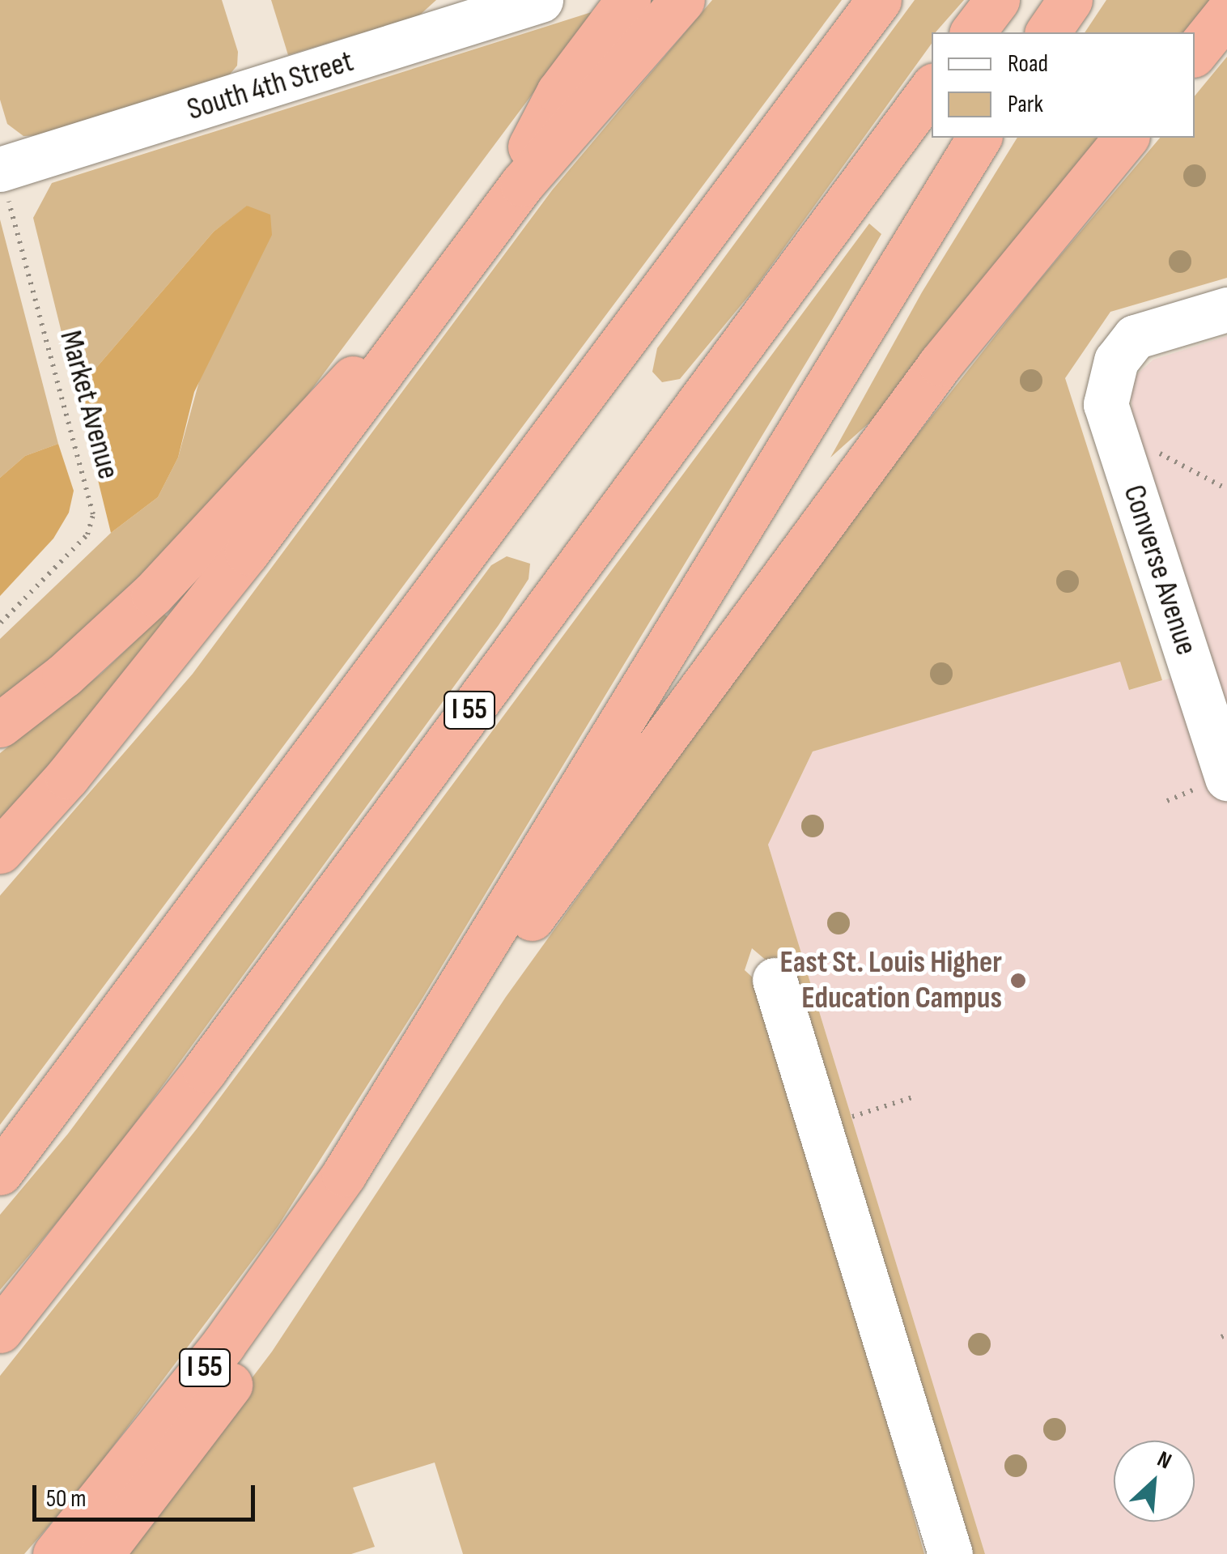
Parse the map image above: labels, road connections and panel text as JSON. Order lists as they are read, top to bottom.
{
  "streets": {
    "highway": ["I 55"],
    "street": ["South 4th Street", "Converse Avenue"],
    "path": ["Market Avenue"]
  },
  "crossings": [
    ["South 4th Street", "Market Avenue"]
  ],
  "places": ["East St. Louis Higher Education Campus"],
  "legend": ["Road", "Park"],
  "scale_bar": "50 m",
  "north": "top right"
}
